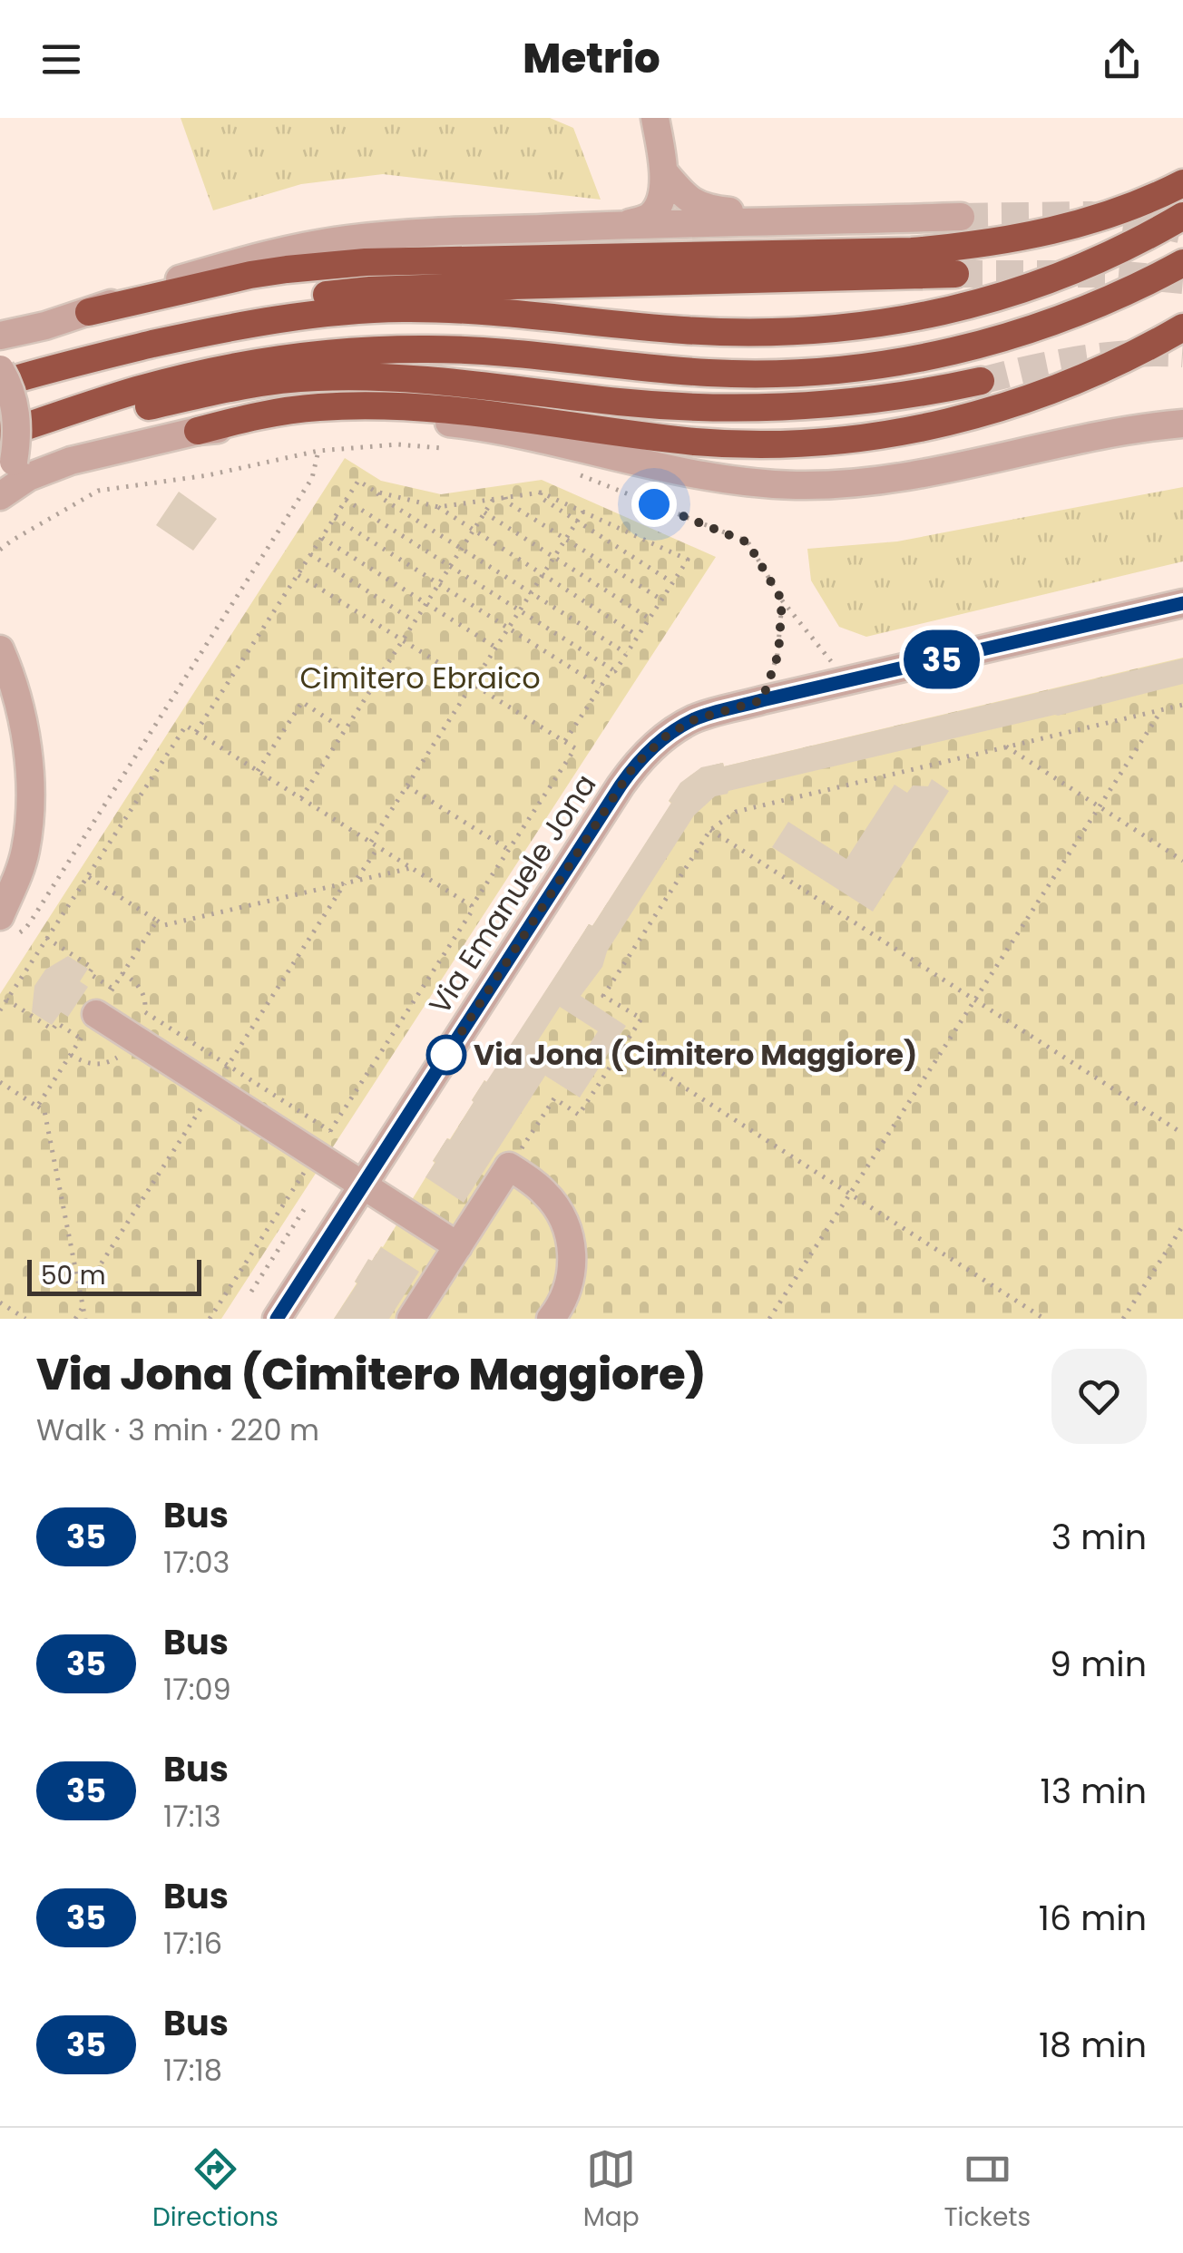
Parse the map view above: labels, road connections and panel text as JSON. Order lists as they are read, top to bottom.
{
  "streets": {
    "street": ["Via Emanuele Jona"]
  },
  "parks": ["Cimitero Ebraico"],
  "places": ["Via Jona (Cimitero Maggiore)"],
  "lines": ["bus line 35"],
  "scale_bar": "50 m",
  "page": {
    "header": "Metrio",
    "on_map": "35",
    "scale": "50 m",
    "heading": ["Via Jona (Cimitero Maggiore)", "Walk · 3 min · 220 m"],
    "list": [
      {
        "mark": "35",
        "name": "Bus",
        "note": "17:03",
        "value": "3 min"
      },
      {
        "mark": "35",
        "name": "Bus",
        "note": "17:09",
        "value": "9 min"
      },
      {
        "mark": "35",
        "name": "Bus",
        "note": "17:13",
        "value": "13 min"
      },
      {
        "mark": "35",
        "name": "Bus",
        "note": "17:16",
        "value": "16 min"
      },
      {
        "mark": "35",
        "name": "Bus",
        "note": "17:18",
        "value": "18 min"
      }
    ],
    "tabs": ["Directions", "Map", "Tickets"]
  }
}
